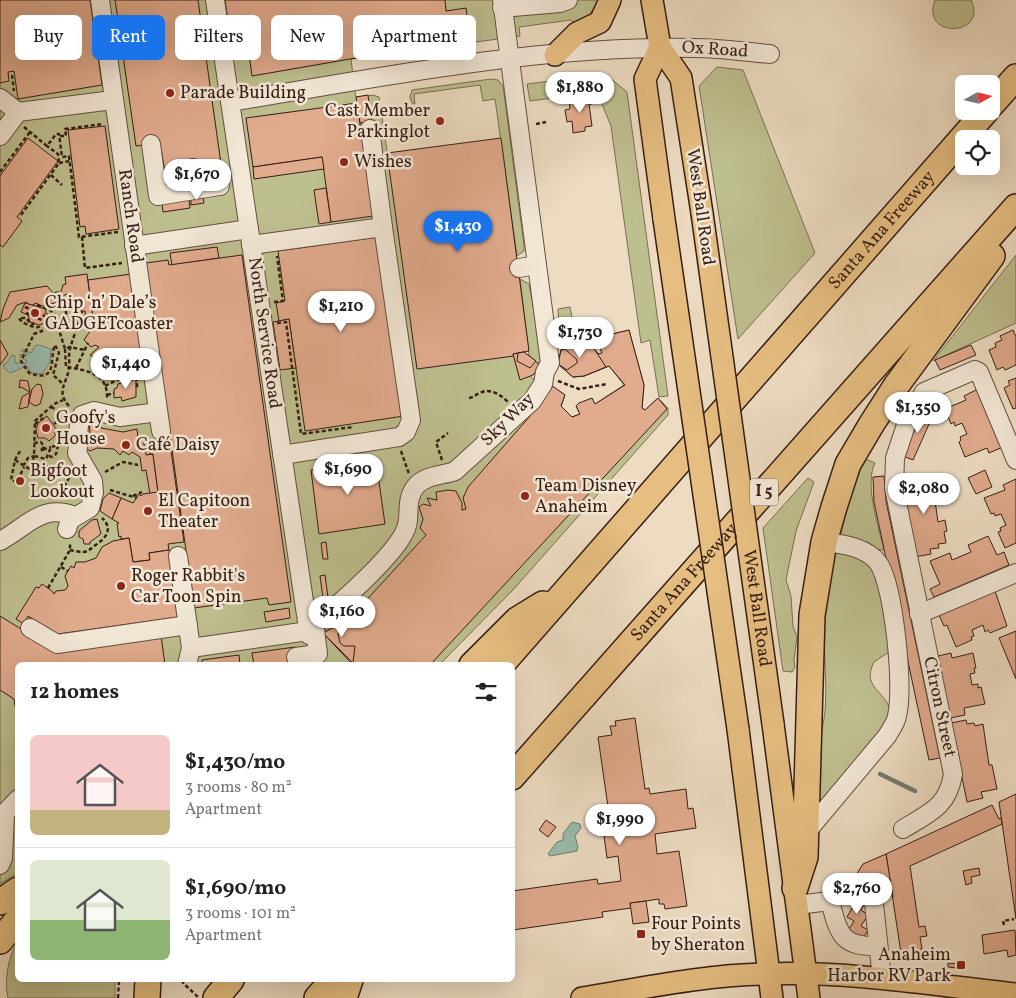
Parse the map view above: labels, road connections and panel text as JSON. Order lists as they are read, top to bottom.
{
  "streets": {
    "highway": ["Santa Ana Freeway", "I 5"],
    "main road": ["West Ball Road"],
    "street": [
      "Ox Road",
      "Ranch Road",
      "North Service Road",
      "Sky Way",
      "Citron Street"
    ]
  },
  "crossings": [
    ["Ox Road", "West Ball Road"],
    ["Ox Road", "North Service Road"],
    ["Ox Road", "Sky Way"]
  ],
  "places": {
    "other": [
      "Parade Building",
      "Cast Member Parkinglot",
      "Wishes",
      "Chip ‘n’ Dale’s GADGETcoaster",
      "Goofy's House",
      "Café Daisy",
      "Bigfoot Lookout",
      "Team Disney Anaheim",
      "El Capitoon Theater",
      "Roger Rabbit's Car Toon Spin"
    ],
    "transit": ["Four Points by Sheraton", "Anaheim Harbor RV Park"]
  },
  "north": "right",
  "page": {
    "chip": [
      "Buy",
      "Rent",
      "Filters",
      "New",
      "Apartment"
    ],
    "price": [
      "$1,880",
      "$1,670",
      "$1,430",
      "$1,210",
      "$1,730",
      "$1,440",
      "$1,350",
      "$1,690",
      "$2,080",
      "$1,160",
      "$1,990",
      "$2,760"
    ],
    "heading": "12 homes",
    "list": [
      {
        "name": "$1,430/mo",
        "note": "3 rooms · 80 m² · Apartment"
      },
      {
        "name": "$1,690/mo",
        "note": "3 rooms · 101 m² · Apartment"
      }
    ]
  }
}
